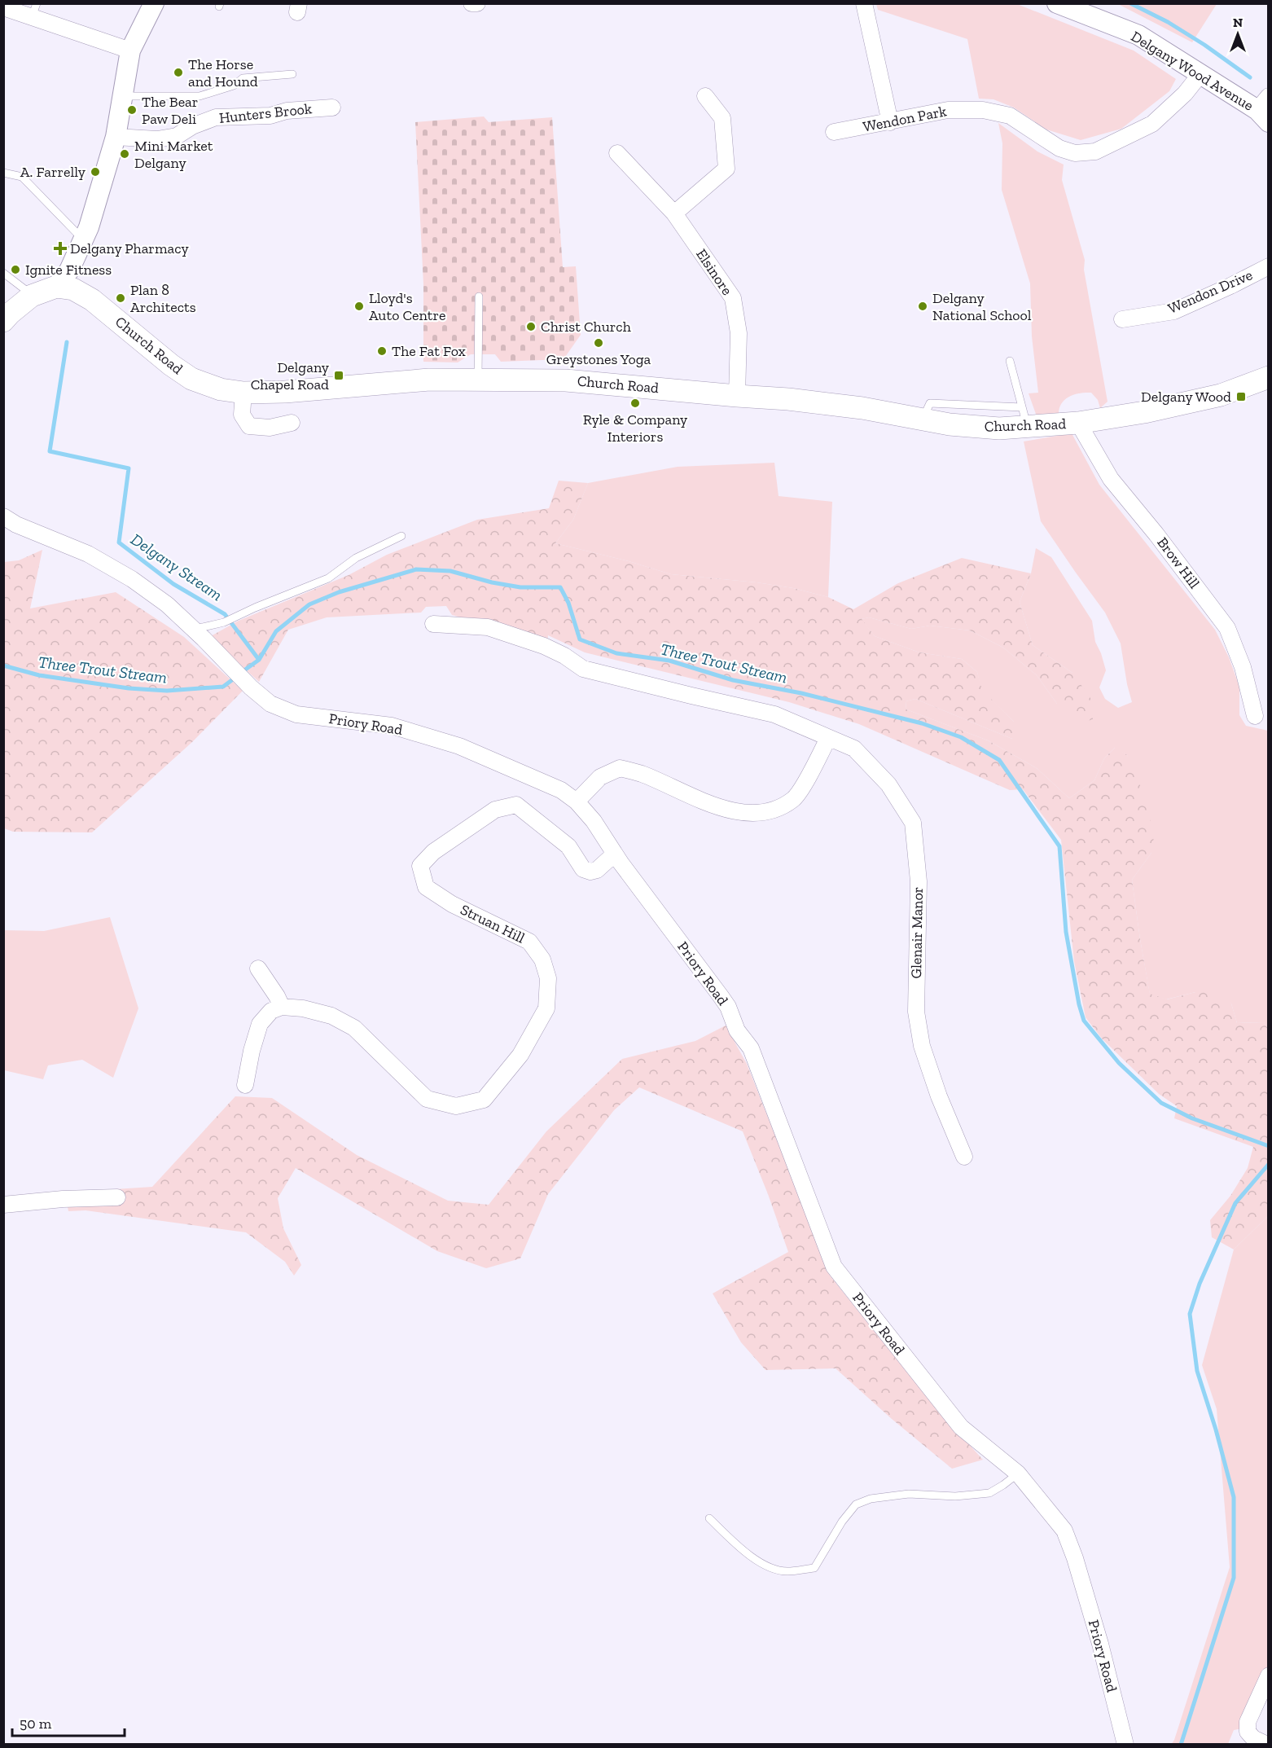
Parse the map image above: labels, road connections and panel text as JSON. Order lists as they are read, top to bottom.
{
  "streets": {
    "main road": ["Church Road"],
    "street": [
      "Delgany Wood Avenue",
      "Hunters Brook",
      "Wendon Park",
      "Elsinore",
      "Wendon Drive",
      "Brow Hill",
      "Priory Road",
      "Struan Hill",
      "Glenair Manor"
    ]
  },
  "crossings": [
    ["Delgany Wood Avenue", "Wendon Park"],
    ["Elsinore", "Church Road"],
    ["Church Road", "Brow Hill"],
    ["Priory Road", "Struan Hill"]
  ],
  "water": ["Delgany Stream", "Three Trout Stream"],
  "places": {
    "other": [
      "The Horse and Hound",
      "The Bear Paw Deli",
      "Mini Market Delgany",
      "A. Farrelly",
      "Ignite Fitness",
      "Plan 8 Architects",
      "Lloyd's Auto Centre",
      "Delgany National School",
      "Christ Church",
      "Greystones Yoga",
      "The Fat Fox",
      "Ryle & Company Interiors"
    ],
    "health": ["Delgany Pharmacy"],
    "transit": ["Delgany Chapel Road", "Delgany Wood"]
  },
  "scale_bar": "50 m",
  "north": "top"
}
